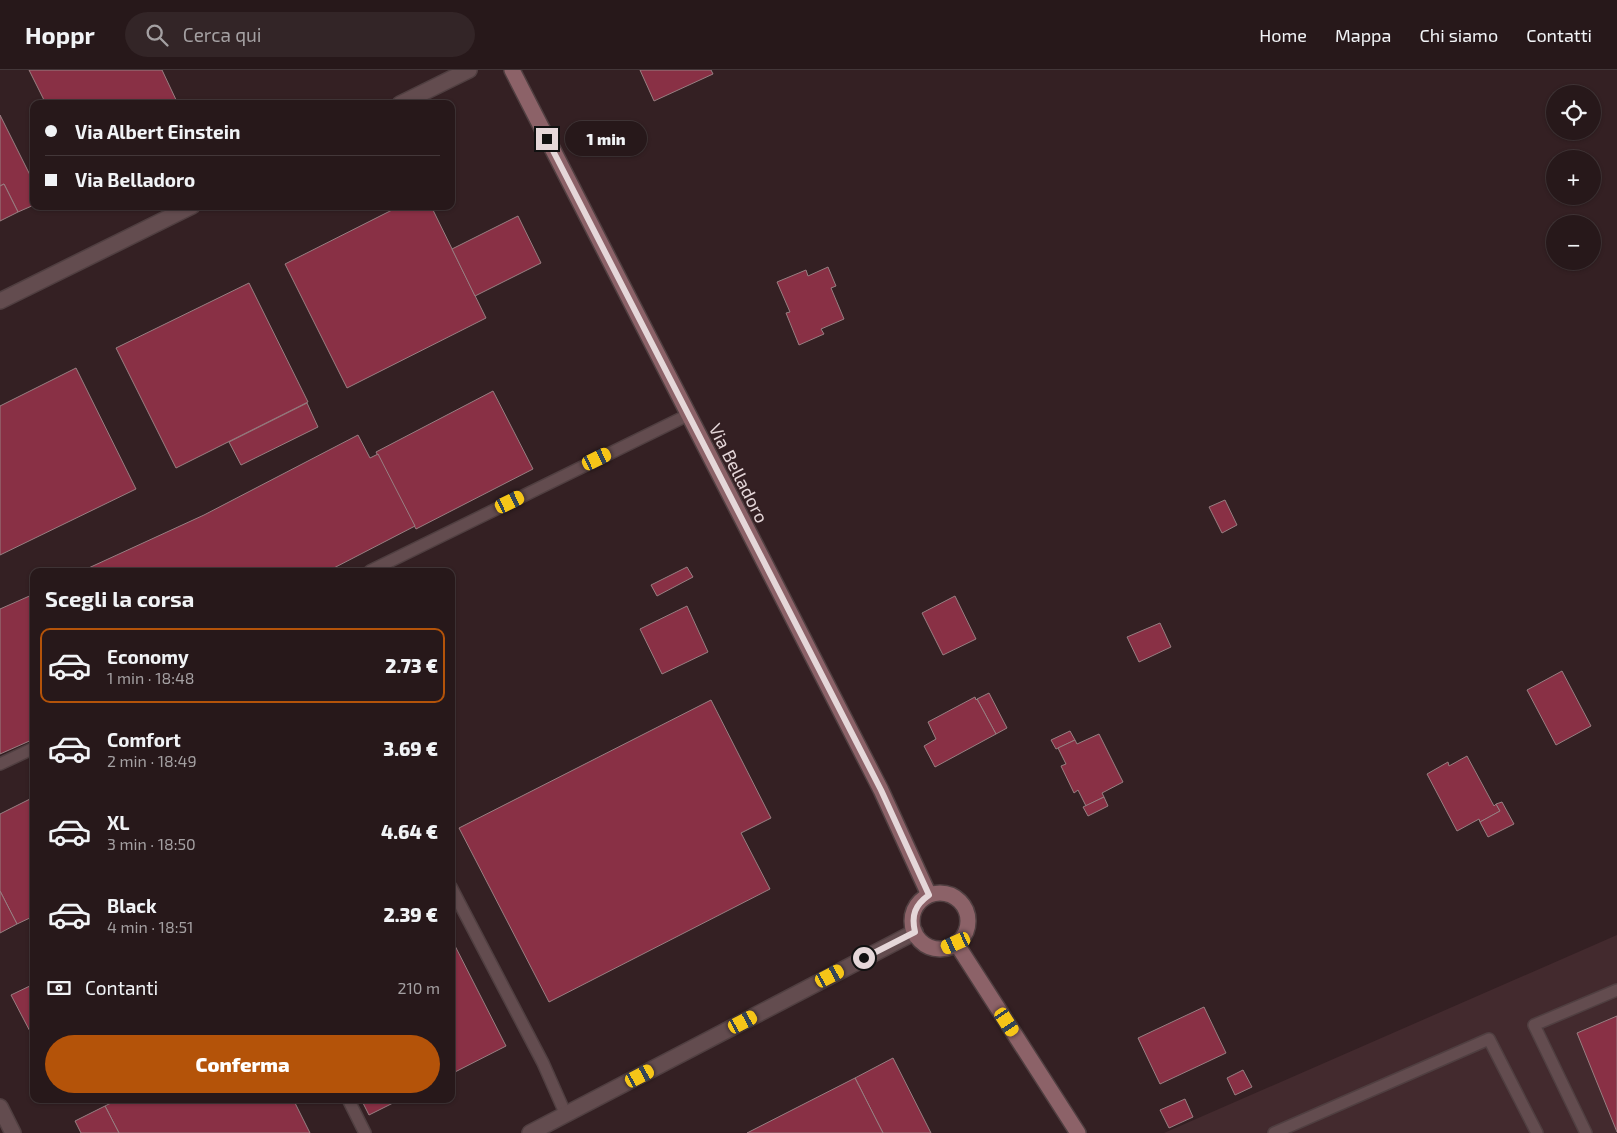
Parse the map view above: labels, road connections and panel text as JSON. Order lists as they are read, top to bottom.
{
  "streets": {
    "main road": ["Via Belladoro"]
  },
  "page": {
    "header": "Hoppr",
    "search": "Cerca qui",
    "nav": [
      "Home",
      "Mappa",
      "Chi siamo",
      "Contatti"
    ],
    "map_buttons": ["+", "−"],
    "banner": ["Via Albert Einstein", "Via Belladoro"],
    "bubble": "1 min",
    "heading": "Scegli la corsa",
    "list": [
      {
        "name": "Economy",
        "note": "1 min · 18:48",
        "value": "2.73 €"
      },
      {
        "name": "Comfort",
        "note": "2 min · 18:49",
        "value": "3.69 €"
      },
      {
        "name": "XL",
        "note": "3 min · 18:50",
        "value": "4.64 €"
      },
      {
        "name": "Black",
        "note": "4 min · 18:51",
        "value": "2.39 €"
      }
    ],
    "pay": ["Contanti", "210 m"],
    "buttons": "Conferma"
  }
}
